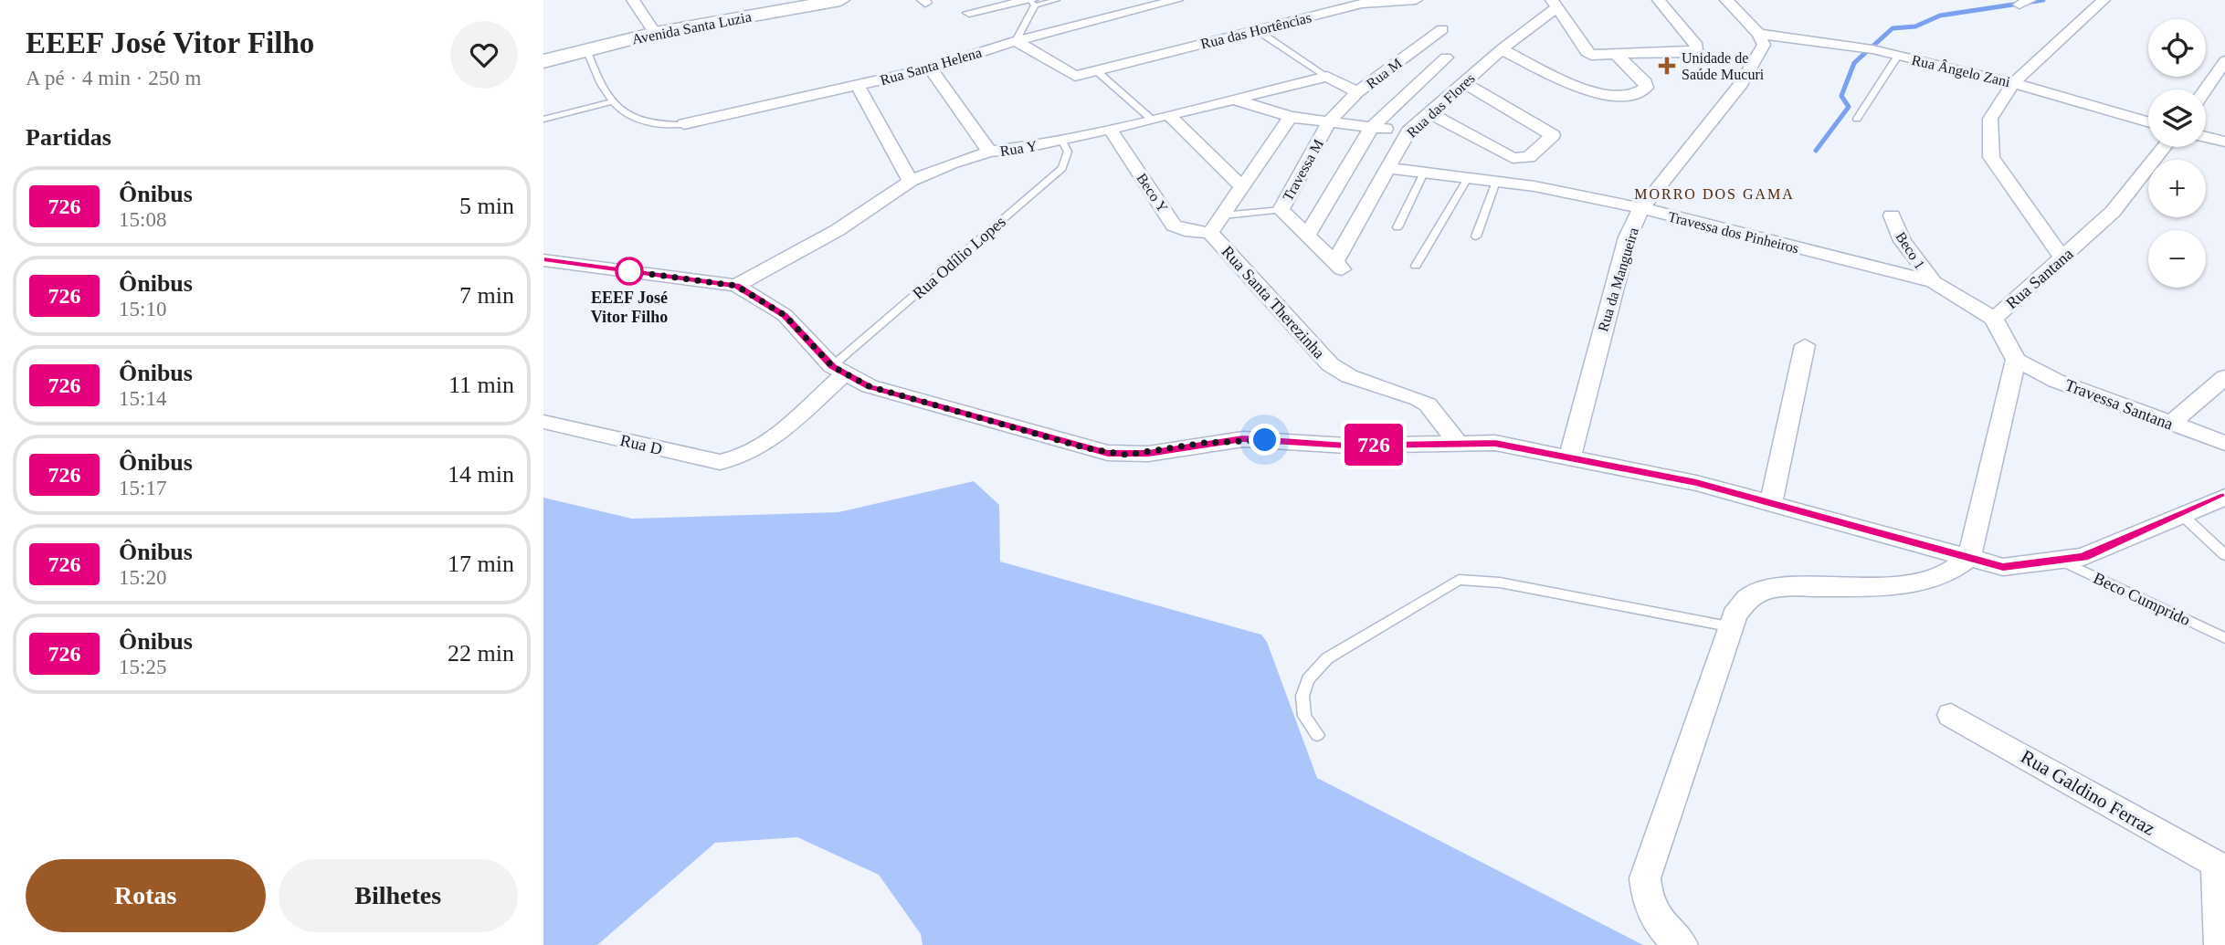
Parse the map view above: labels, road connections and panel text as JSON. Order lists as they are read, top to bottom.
{
  "streets": {
    "street": [
      "Avenida Santa Luzia",
      "Rua das Hortências",
      "Rua Santa Helena",
      "Rua Ângelo Zani",
      "Rua M",
      "Rua das Flores",
      "Rua Y",
      "Travessa M",
      "Beco Y",
      "Travessa dos Pinheiros",
      "Beco 1",
      "Rua Odílio Lopes",
      "Rua Santana",
      "Rua da Mangueira",
      "Rua Santa Therezinha",
      "Travessa Santana",
      "Rua D",
      "Rua Galdino Ferraz"
    ],
    "lane": ["Beco Cumprido"]
  },
  "crossings": [
    ["Rua das Hortências", "Rua Santa Helena"],
    ["Rua Ângelo Zani", "Rua da Mangueira"],
    ["Rua M", "Travessa M"],
    ["Rua das Flores", "Travessa M"],
    ["Rua das Flores", "Travessa dos Pinheiros"],
    ["Rua Y", "Beco Y"],
    ["Rua Y", "Rua Odílio Lopes"],
    ["Beco Y", "Rua Santa Therezinha"],
    ["Travessa dos Pinheiros", "Beco 1"],
    ["Travessa dos Pinheiros", "Rua Santana"],
    ["Travessa dos Pinheiros", "Rua da Mangueira"],
    ["Rua Odílio Lopes", "Rua D"],
    ["Rua Santana", "Travessa Santana"]
  ],
  "districts": ["MORRO DOS GAMA"],
  "places": {
    "health": ["Unidade de Saúde Mucuri"],
    "other": ["EEEF José Vitor Filho"]
  },
  "lines": ["bus line 726"],
  "page": {
    "heading": [
      ["EEEF José Vitor Filho", "A pé · 4 min · 250 m"],
      "Partidas"
    ],
    "on_map": "726",
    "map_buttons": ["+", "−"],
    "list": [
      {
        "mark": "726",
        "name": "Ônibus",
        "note": "15:08",
        "value": "5 min"
      },
      {
        "mark": "726",
        "name": "Ônibus",
        "note": "15:10",
        "value": "7 min"
      },
      {
        "mark": "726",
        "name": "Ônibus",
        "note": "15:14",
        "value": "11 min"
      },
      {
        "mark": "726",
        "name": "Ônibus",
        "note": "15:17",
        "value": "14 min"
      },
      {
        "mark": "726",
        "name": "Ônibus",
        "note": "15:20",
        "value": "17 min"
      },
      {
        "mark": "726",
        "name": "Ônibus",
        "note": "15:25",
        "value": "22 min"
      }
    ],
    "buttons": ["Rotas", "Bilhetes"]
  }
}
